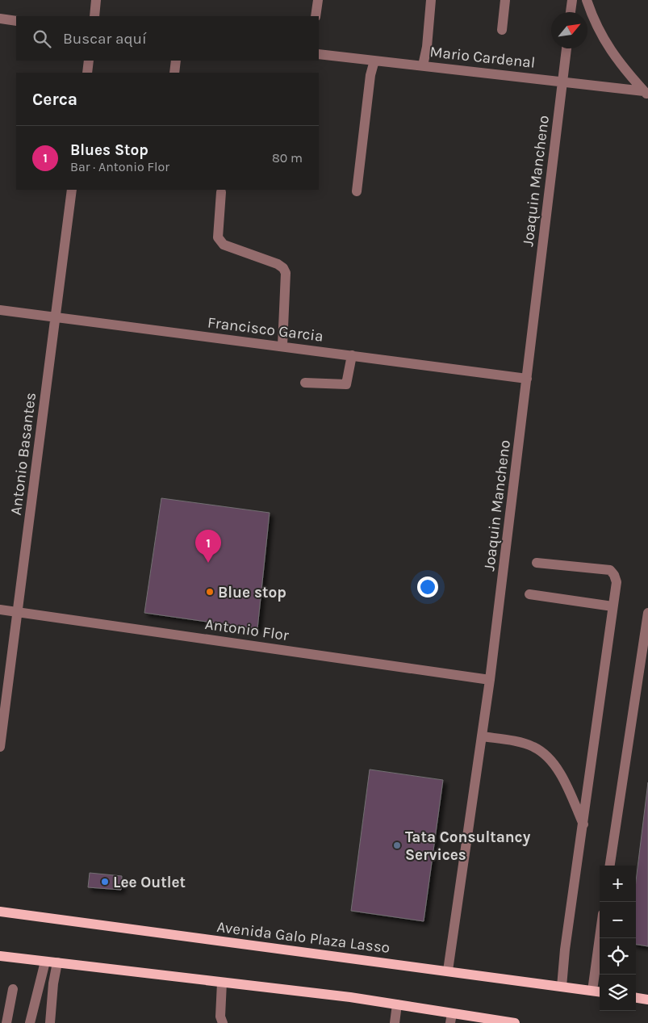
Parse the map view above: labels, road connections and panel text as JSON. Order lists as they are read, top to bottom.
{
  "streets": {
    "main road": ["Avenida Galo Plaza Lasso"],
    "street": [
      "Mario Cardenal",
      "Joaquin Mancheno",
      "Francisco Garcia",
      "Antonio Basantes",
      "Antonio Flor"
    ]
  },
  "crossings": [
    ["Mario Cardenal", "Joaquin Mancheno"],
    ["Joaquin Mancheno", "Francisco Garcia"],
    ["Joaquin Mancheno", "Antonio Flor"],
    ["Joaquin Mancheno", "Avenida Galo Plaza Lasso"],
    ["Francisco Garcia", "Antonio Basantes"],
    ["Antonio Basantes", "Antonio Flor"]
  ],
  "places": ["Blue stop", "Tata Consultancy Services", "Lee Outlet"],
  "north": "top right",
  "page": {
    "search": "Buscar aquí",
    "heading": "Cerca",
    "list": [
      {
        "mark": "1",
        "name": "Blues Stop",
        "note": "Bar · Antonio Flor",
        "value": "80 m"
      }
    ],
    "pins": "1",
    "map_buttons": ["+", "−"]
  }
}
